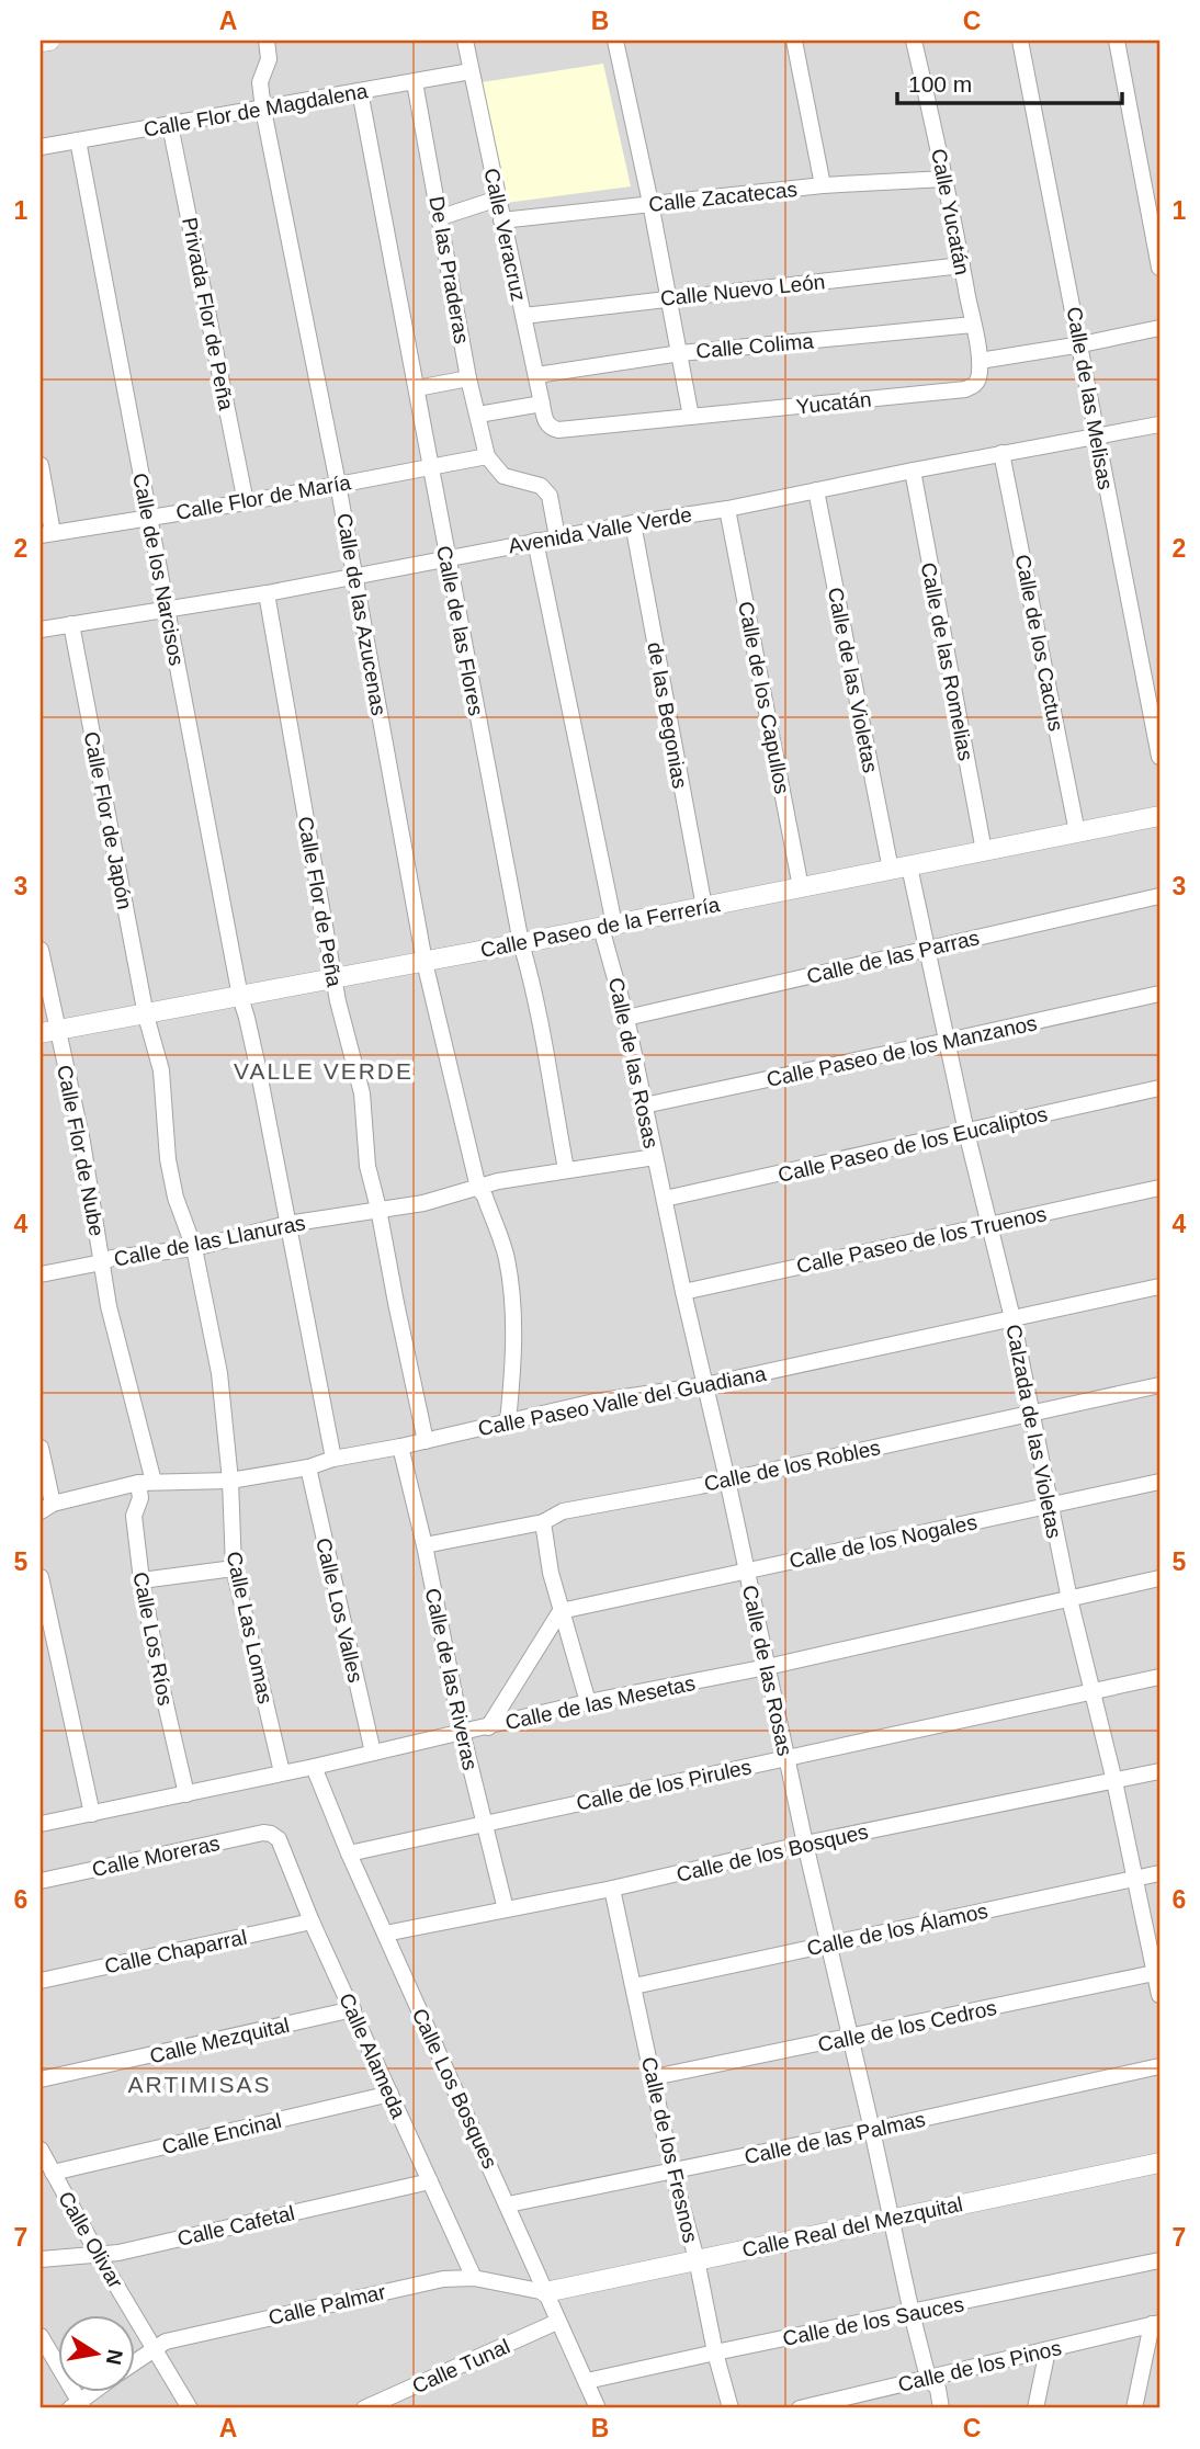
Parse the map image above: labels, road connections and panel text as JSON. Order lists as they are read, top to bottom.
{
  "streets": {
    "street": [
      "Calle Flor de Magdalena",
      "Calle Zacatecas",
      "Calle Yucatán",
      "Calle Veracruz",
      "De las Praderas",
      "Calle Nuevo León",
      "Privada Flor de Peña",
      "Calle Colima",
      "Calle de las Melisas",
      "Yucatán",
      "Calle Flor de María",
      "Avenida Valle Verde",
      "Calle de los Narcisos",
      "Calle de las Azucenas",
      "Calle de las Flores",
      "Calle de los Cactus",
      "Calle de las Romelias",
      "Calle de las Violetas",
      "Calle de los Capullos",
      "de las Begonias",
      "Calle Flor de Japón",
      "Calle Flor de Peña",
      "Calle Paseo de la Ferrería",
      "Calle de las Parras",
      "Calle Paseo de los Manzanos",
      "Calle de las Rosas",
      "Calle Paseo de los Eucaliptos",
      "Calle Flor de Nube",
      "Calle Paseo de los Truenos",
      "Calle de las Llanuras",
      "Calle Paseo Valle del Guadiana",
      "Calzada de las Violetas",
      "Calle de los Robles",
      "Calle de los Nogales",
      "Calle Los Valles",
      "Calle Las Lomas",
      "Calle Los Ríos",
      "Calle de las Riveras",
      "Calle de las Mesetas",
      "Calle de los Pirules",
      "Calle de los Bosques",
      "Calle Moreras",
      "Calle de los Álamos",
      "Calle Chaparral",
      "Calle de los Cedros",
      "Calle Mezquital",
      "Calle Alameda",
      "Calle Los Bosques",
      "Calle Encinal",
      "Calle de las Palmas",
      "Calle de los Fresnos",
      "Calle Cafetal",
      "Calle Real del Mezquital",
      "Calle Olivar",
      "Calle Palmar",
      "Calle de los Sauces",
      "Calle Tunal",
      "Calle de los Pinos"
    ]
  },
  "crossings": [
    ["Calle Flor de Magdalena", "Calle Veracruz"],
    ["Calle Flor de Magdalena", "De las Praderas"],
    ["Calle Flor de Magdalena", "Privada Flor de Peña"],
    ["Calle Flor de Magdalena", "Calle de los Narcisos"],
    ["Calle Flor de Magdalena", "Calle de las Azucenas"],
    ["Calle Flor de Magdalena", "Calle de las Flores"],
    ["Calle Zacatecas", "Calle Yucatán"],
    ["Calle Zacatecas", "Calle Veracruz"],
    ["Calle Yucatán", "Calle Nuevo León"],
    ["Calle Yucatán", "Calle Colima"],
    ["Calle Yucatán", "Yucatán"],
    ["Calle Veracruz", "Calle Nuevo León"],
    ["Calle Veracruz", "Calle Colima"],
    ["Calle Veracruz", "Yucatán"],
    ["De las Praderas", "Calle Flor de María"],
    ["Privada Flor de Peña", "Calle Flor de María"],
    ["Calle de las Melisas", "Avenida Valle Verde"],
    ["Calle Flor de María", "Calle de los Narcisos"],
    ["Calle Flor de María", "Calle de las Azucenas"],
    ["Calle Flor de María", "Calle de las Flores"],
    ["Avenida Valle Verde", "Calle de los Narcisos"],
    ["Avenida Valle Verde", "Calle de las Azucenas"],
    ["Avenida Valle Verde", "Calle de las Flores"],
    ["Avenida Valle Verde", "Calle de los Cactus"],
    ["Avenida Valle Verde", "Calle de las Romelias"],
    ["Avenida Valle Verde", "Calle de las Violetas"],
    ["Avenida Valle Verde", "Calle de los Capullos"],
    ["Avenida Valle Verde", "de las Begonias"],
    ["Avenida Valle Verde", "Calle Flor de Japón"],
    ["Avenida Valle Verde", "Calle Flor de Peña"],
    ["Avenida Valle Verde", "Calle de las Rosas"],
    ["Calle de los Narcisos", "Calle Paseo de la Ferrería"],
    ["Calle de los Narcisos", "Calle de las Llanuras"],
    ["Calle de los Narcisos", "Calle Paseo Valle del Guadiana"],
    ["Calle de las Azucenas", "Calle Paseo de la Ferrería"],
    ["Calle de las Azucenas", "Calle de las Llanuras"],
    ["Calle de las Azucenas", "Calle Paseo Valle del Guadiana"],
    ["Calle de las Flores", "Calle Paseo de la Ferrería"],
    ["Calle de las Flores", "Calle de las Llanuras"],
    ["Calle de los Cactus", "Calle Paseo de la Ferrería"],
    ["Calle de las Romelias", "Calle Paseo de la Ferrería"],
    ["Calle de las Violetas", "Calle Paseo de la Ferrería"],
    ["Calle de las Violetas", "Calzada de las Violetas"],
    ["Calle de los Capullos", "Calle Paseo de la Ferrería"],
    ["de las Begonias", "Calle Paseo de la Ferrería"],
    ["Calle Flor de Japón", "Calle Paseo de la Ferrería"],
    ["Calle Flor de Japón", "Calle de las Llanuras"],
    ["Calle Flor de Japón", "Calle Las Lomas"],
    ["Calle Flor de Peña", "Calle Paseo de la Ferrería"],
    ["Calle Flor de Peña", "Calle de las Llanuras"],
    ["Calle Flor de Peña", "Calle Paseo Valle del Guadiana"],
    ["Calle Paseo de la Ferrería", "Calle de las Rosas"],
    ["Calle Paseo de la Ferrería", "Calle Flor de Nube"],
    ["Calle Paseo de la Ferrería", "Calzada de las Violetas"],
    ["Calle de las Parras", "Calle de las Rosas"],
    ["Calle de las Parras", "Calzada de las Violetas"],
    ["Calle Paseo de los Manzanos", "Calle de las Rosas"],
    ["Calle Paseo de los Manzanos", "Calzada de las Violetas"],
    ["Calle de las Rosas", "Calle Paseo de los Eucaliptos"],
    ["Calle de las Rosas", "Calle Paseo de los Truenos"],
    ["Calle de las Rosas", "Calle de las Llanuras"],
    ["Calle de las Rosas", "Calle Paseo Valle del Guadiana"],
    ["Calle de las Rosas", "Calle de los Robles"],
    ["Calle de las Rosas", "Calle de los Nogales"],
    ["Calle de las Rosas", "Calle de las Mesetas"],
    ["Calle de las Rosas", "Calle de los Pirules"],
    ["Calle de las Rosas", "Calle de los Bosques"],
    ["Calle de las Rosas", "Calle de los Álamos"],
    ["Calle de las Rosas", "Calle de los Cedros"],
    ["Calle de las Rosas", "Calle de las Palmas"],
    ["Calle de las Rosas", "Calle Real del Mezquital"],
    ["Calle de las Rosas", "Calle de los Sauces"],
    ["Calle de las Rosas", "Calle de los Pinos"],
    ["Calle Paseo de los Eucaliptos", "Calzada de las Violetas"],
    ["Calle Flor de Nube", "Calle de las Llanuras"],
    ["Calle Flor de Nube", "Calle Paseo Valle del Guadiana"],
    ["Calle Flor de Nube", "Calle Los Ríos"],
    ["Calle Paseo de los Truenos", "Calzada de las Violetas"],
    ["Calle de las Llanuras", "Calle Las Lomas"],
    ["Calle Paseo Valle del Guadiana", "Calzada de las Violetas"],
    ["Calle Paseo Valle del Guadiana", "Calle Los Valles"],
    ["Calle Paseo Valle del Guadiana", "Calle Las Lomas"],
    ["Calle Paseo Valle del Guadiana", "Calle Los Ríos"],
    ["Calle Paseo Valle del Guadiana", "Calle de las Riveras"],
    ["Calzada de las Violetas", "Calle de los Robles"],
    ["Calzada de las Violetas", "Calle de los Nogales"],
    ["Calzada de las Violetas", "Calle de las Mesetas"],
    ["Calzada de las Violetas", "Calle de los Pirules"],
    ["Calzada de las Violetas", "Calle de los Bosques"],
    ["Calzada de las Violetas", "Calle de los Álamos"],
    ["Calzada de las Violetas", "Calle de los Cedros"],
    ["Calle de los Robles", "Calle de las Riveras"],
    ["Calle Los Valles", "Calle de las Mesetas"],
    ["Calle Las Lomas", "Calle de las Mesetas"],
    ["Calle Los Ríos", "Calle de las Mesetas"],
    ["Calle de las Riveras", "Calle de las Mesetas"],
    ["Calle de las Riveras", "Calle de los Pirules"],
    ["Calle de las Riveras", "Calle de los Bosques"],
    ["Calle de las Mesetas", "Calle Los Bosques"],
    ["Calle de los Pirules", "Calle Los Bosques"],
    ["Calle de los Bosques", "Calle Los Bosques"],
    ["Calle de los Bosques", "Calle de los Fresnos"],
    ["Calle Moreras", "Calle Alameda"],
    ["Calle de los Álamos", "Calle de los Fresnos"],
    ["Calle Chaparral", "Calle Alameda"],
    ["Calle de los Cedros", "Calle de los Fresnos"],
    ["Calle Mezquital", "Calle Alameda"],
    ["Calle Alameda", "Calle Encinal"],
    ["Calle Alameda", "Calle Cafetal"],
    ["Calle Alameda", "Calle Palmar"],
    ["Calle Los Bosques", "Calle de las Palmas"],
    ["Calle Los Bosques", "Calle Real del Mezquital"],
    ["Calle Los Bosques", "Calle Palmar"],
    ["Calle Los Bosques", "Calle de los Sauces"],
    ["Calle Los Bosques", "Calle Tunal"],
    ["Calle Encinal", "Calle Olivar"],
    ["Calle de las Palmas", "Calle de los Fresnos"],
    ["Calle de los Fresnos", "Calle Real del Mezquital"],
    ["Calle de los Fresnos", "Calle de los Sauces"],
    ["Calle Cafetal", "Calle Olivar"],
    ["Calle Real del Mezquital", "Calle Palmar"],
    ["Calle Olivar", "Calle Palmar"]
  ],
  "districts": ["VALLE VERDE", "ARTIMISAS"],
  "scale_bar": "100 m",
  "north": "right",
  "grid": {
    "columns": ["A", "B", "C"],
    "rows": [
      "1",
      "2",
      "3",
      "4",
      "5",
      "6",
      "7"
    ]
  }
}
